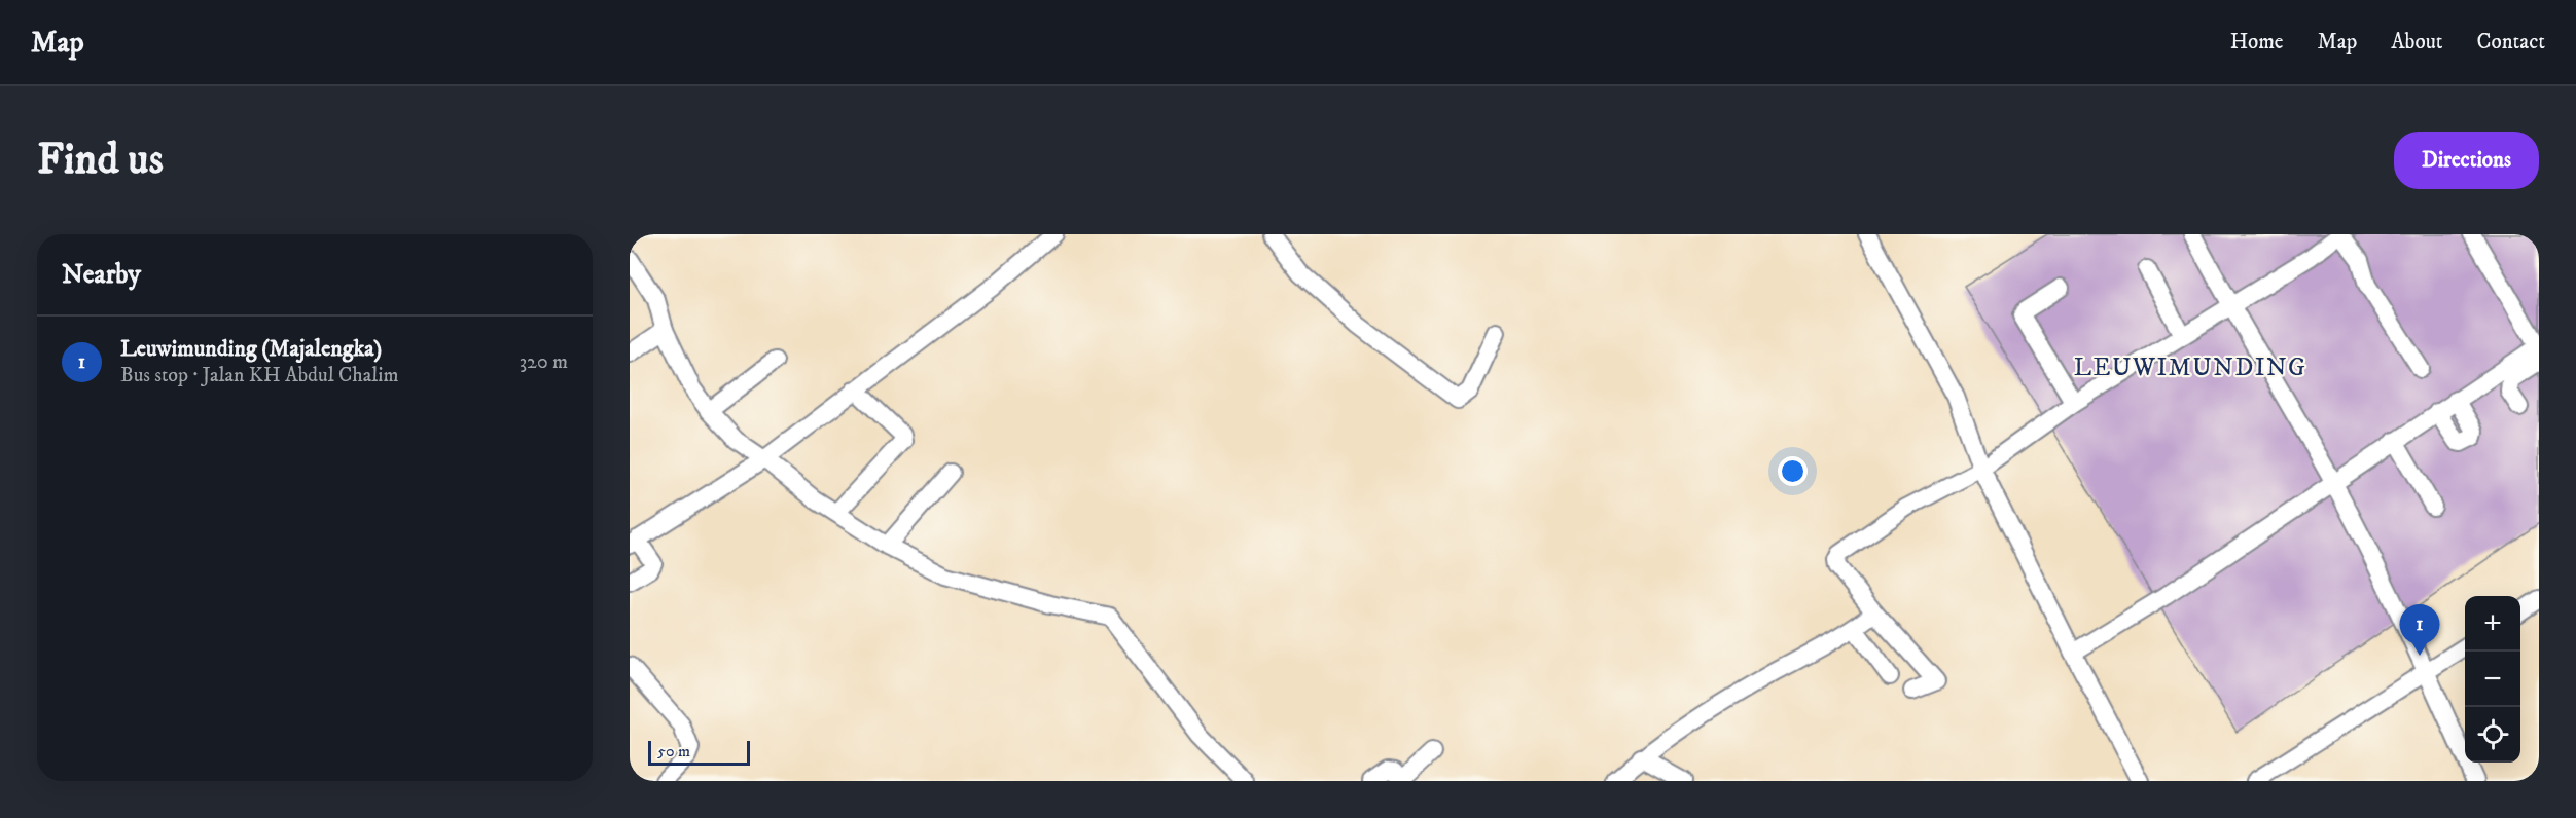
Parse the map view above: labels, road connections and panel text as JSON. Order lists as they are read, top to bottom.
{
  "districts": ["LEUWIMUNDING"],
  "scale_bar": "50 m",
  "page": {
    "header": "Map",
    "nav": [
      "Home",
      "Map",
      "About",
      "Contact"
    ],
    "buttons": "Directions",
    "title": "Find us",
    "heading": "Nearby",
    "list": [
      {
        "mark": "1",
        "name": "Leuwimunding (Majalengka)",
        "note": "Bus stop · Jalan KH Abdul Chalim",
        "value": "320 m"
      }
    ],
    "map_buttons": ["+", "−"],
    "pins": "1",
    "scale": "50 m"
  }
}
